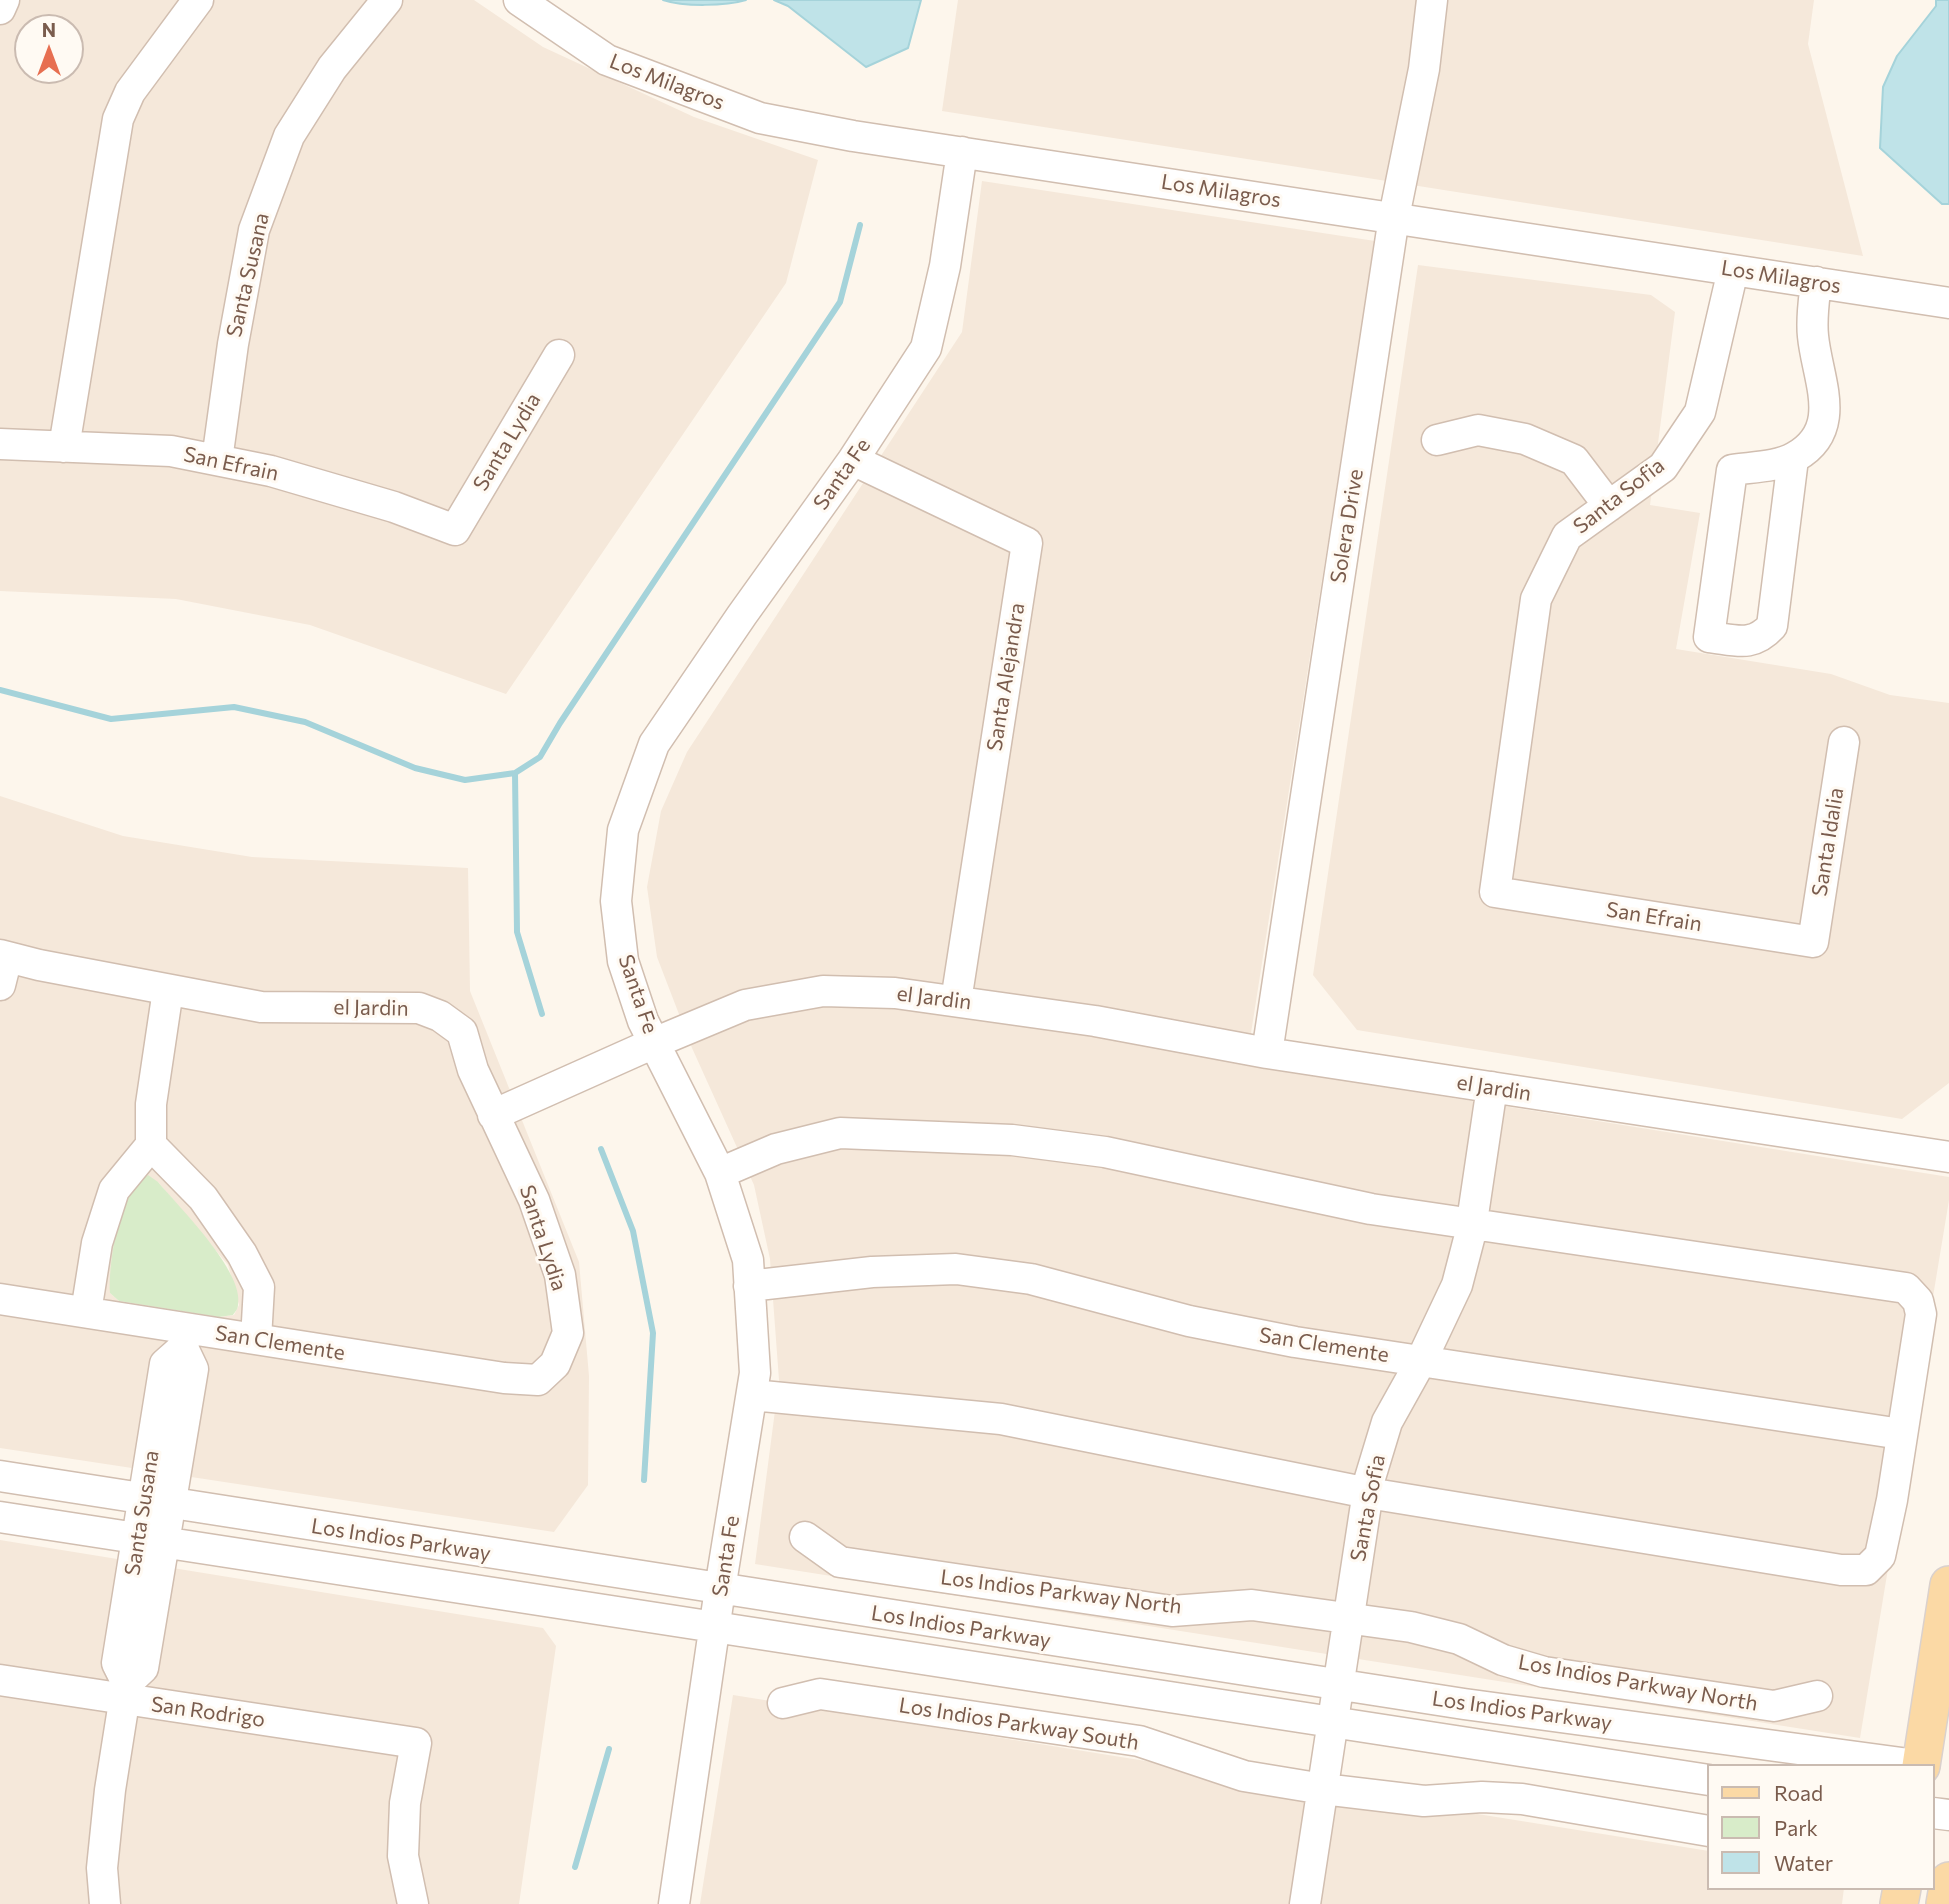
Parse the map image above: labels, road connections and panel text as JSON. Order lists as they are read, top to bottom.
{
  "streets": {
    "street": [
      "Los Milagros",
      "Santa Susana",
      "Santa Lydia",
      "San Efrain",
      "Santa Fe",
      "Santa Sofia",
      "Solera Drive",
      "Santa Alejandra",
      "Santa Idalia",
      "el Jardin",
      "San Clemente",
      "Los Indios Parkway",
      "Los Indios Parkway North",
      "San Rodrigo",
      "Los Indios Parkway South"
    ]
  },
  "crossings": [
    ["Los Milagros", "Santa Fe"],
    ["Los Milagros", "Santa Sofia"],
    ["Los Milagros", "Solera Drive"],
    ["Santa Susana", "San Efrain"],
    ["Santa Susana", "San Clemente"],
    ["Santa Susana", "Los Indios Parkway"],
    ["Santa Susana", "San Rodrigo"],
    ["Santa Lydia", "San Efrain"],
    ["Santa Lydia", "el Jardin"],
    ["Santa Lydia", "San Clemente"],
    ["San Efrain", "Santa Sofia"],
    ["San Efrain", "Santa Idalia"],
    ["Santa Fe", "Santa Alejandra"],
    ["Santa Fe", "el Jardin"],
    ["Santa Fe", "San Clemente"],
    ["Santa Fe", "Los Indios Parkway"],
    ["Santa Sofia", "el Jardin"],
    ["Santa Sofia", "San Clemente"],
    ["Santa Sofia", "Los Indios Parkway"],
    ["Santa Sofia", "Los Indios Parkway North"],
    ["Santa Sofia", "Los Indios Parkway South"],
    ["Solera Drive", "el Jardin"],
    ["Santa Alejandra", "el Jardin"]
  ],
  "legend": ["Road", "Park", "Water"],
  "north": "top"
}
